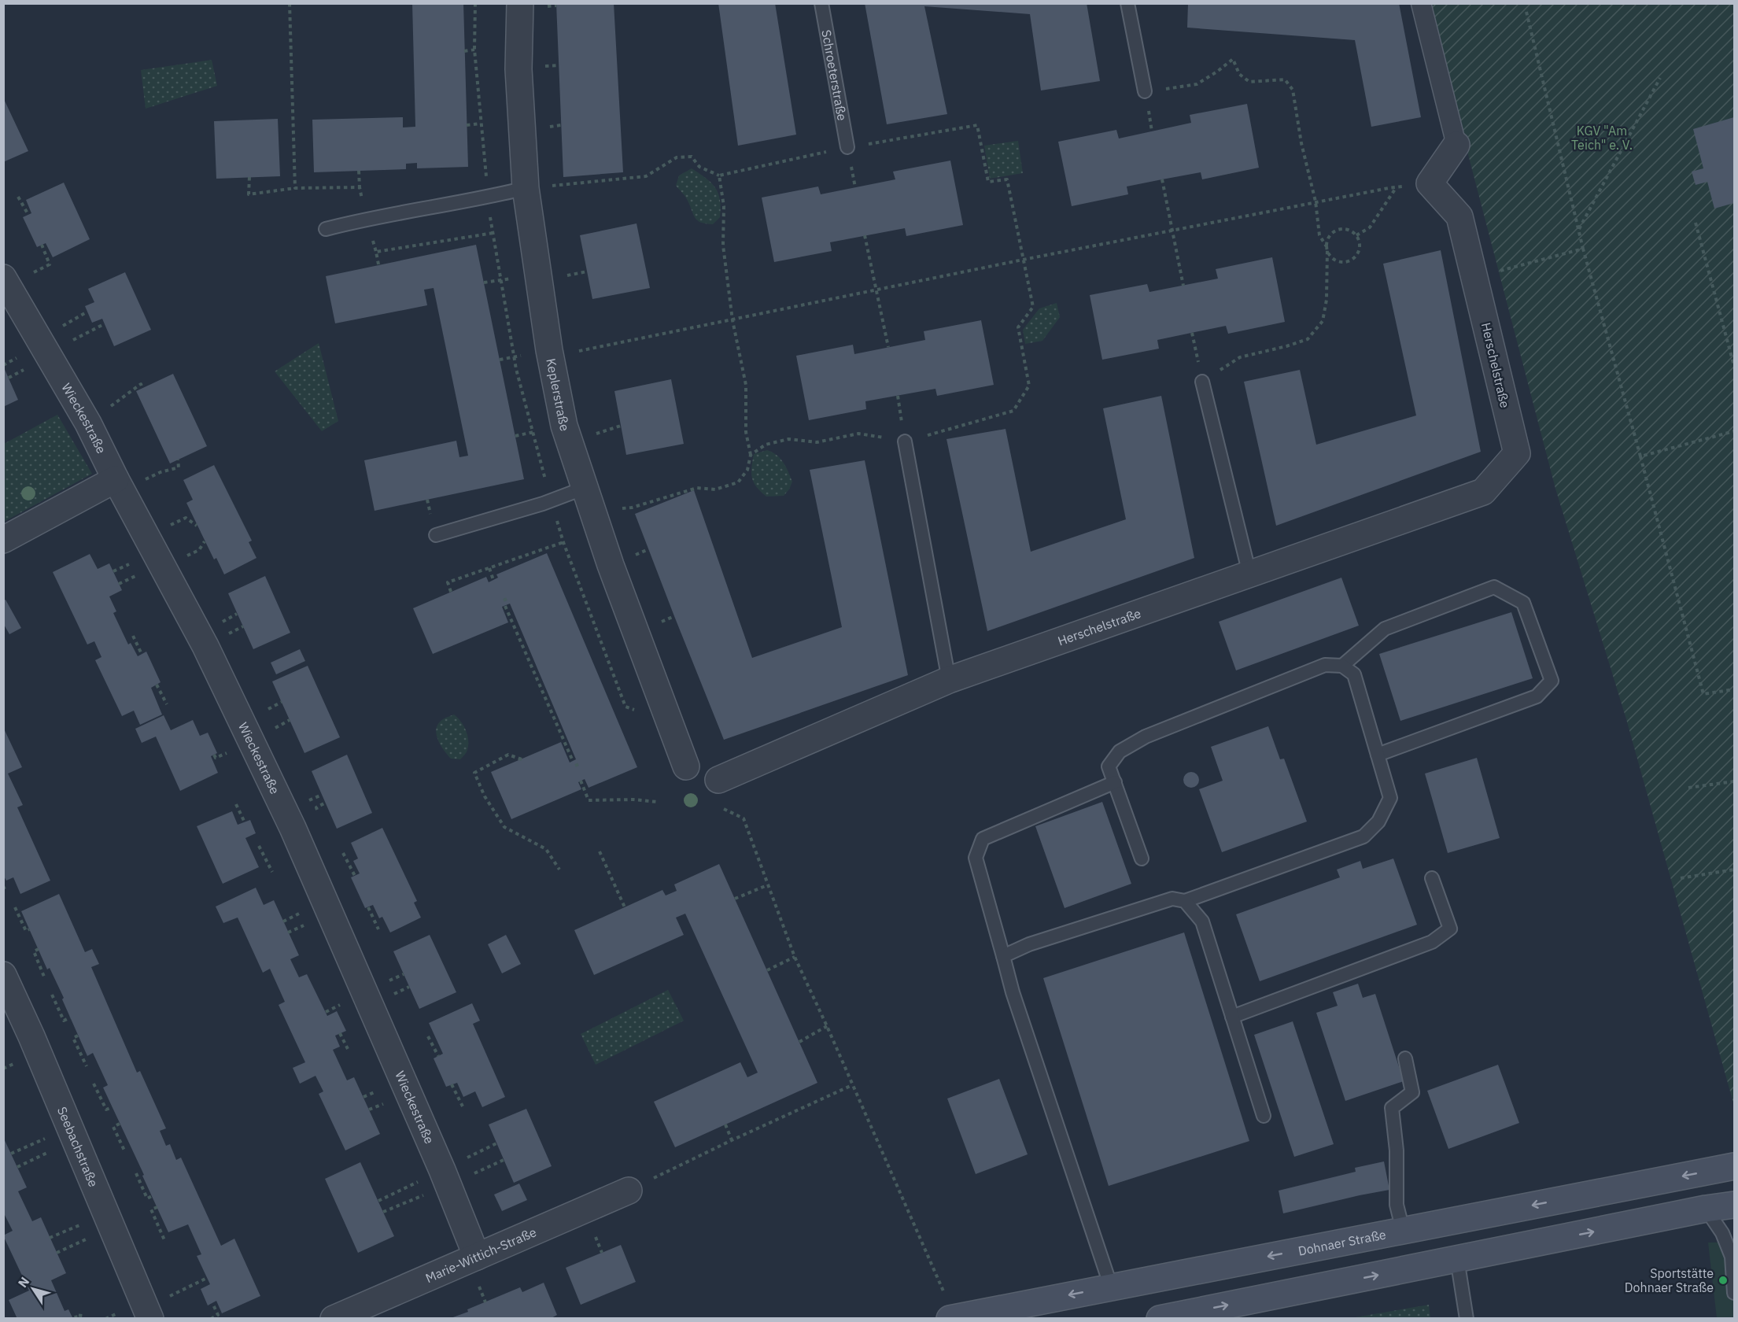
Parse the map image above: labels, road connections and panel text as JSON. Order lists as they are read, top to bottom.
{
  "streets": {
    "main road": ["Dohnaer Straße"],
    "street": [
      "Herschelstraße",
      "Keplerstraße",
      "Wieckestraße",
      "Seebachstraße",
      "Marie-Wittich-Straße"
    ],
    "lane": ["Schroeterstraße"]
  },
  "crossings": [
    ["Wieckestraße", "Marie-Wittich-Straße"]
  ],
  "parks": ["KGV \"Am Teich\" e. V."],
  "places": ["Sportstätte Dohnaer Straße"],
  "north": "top left"
}
